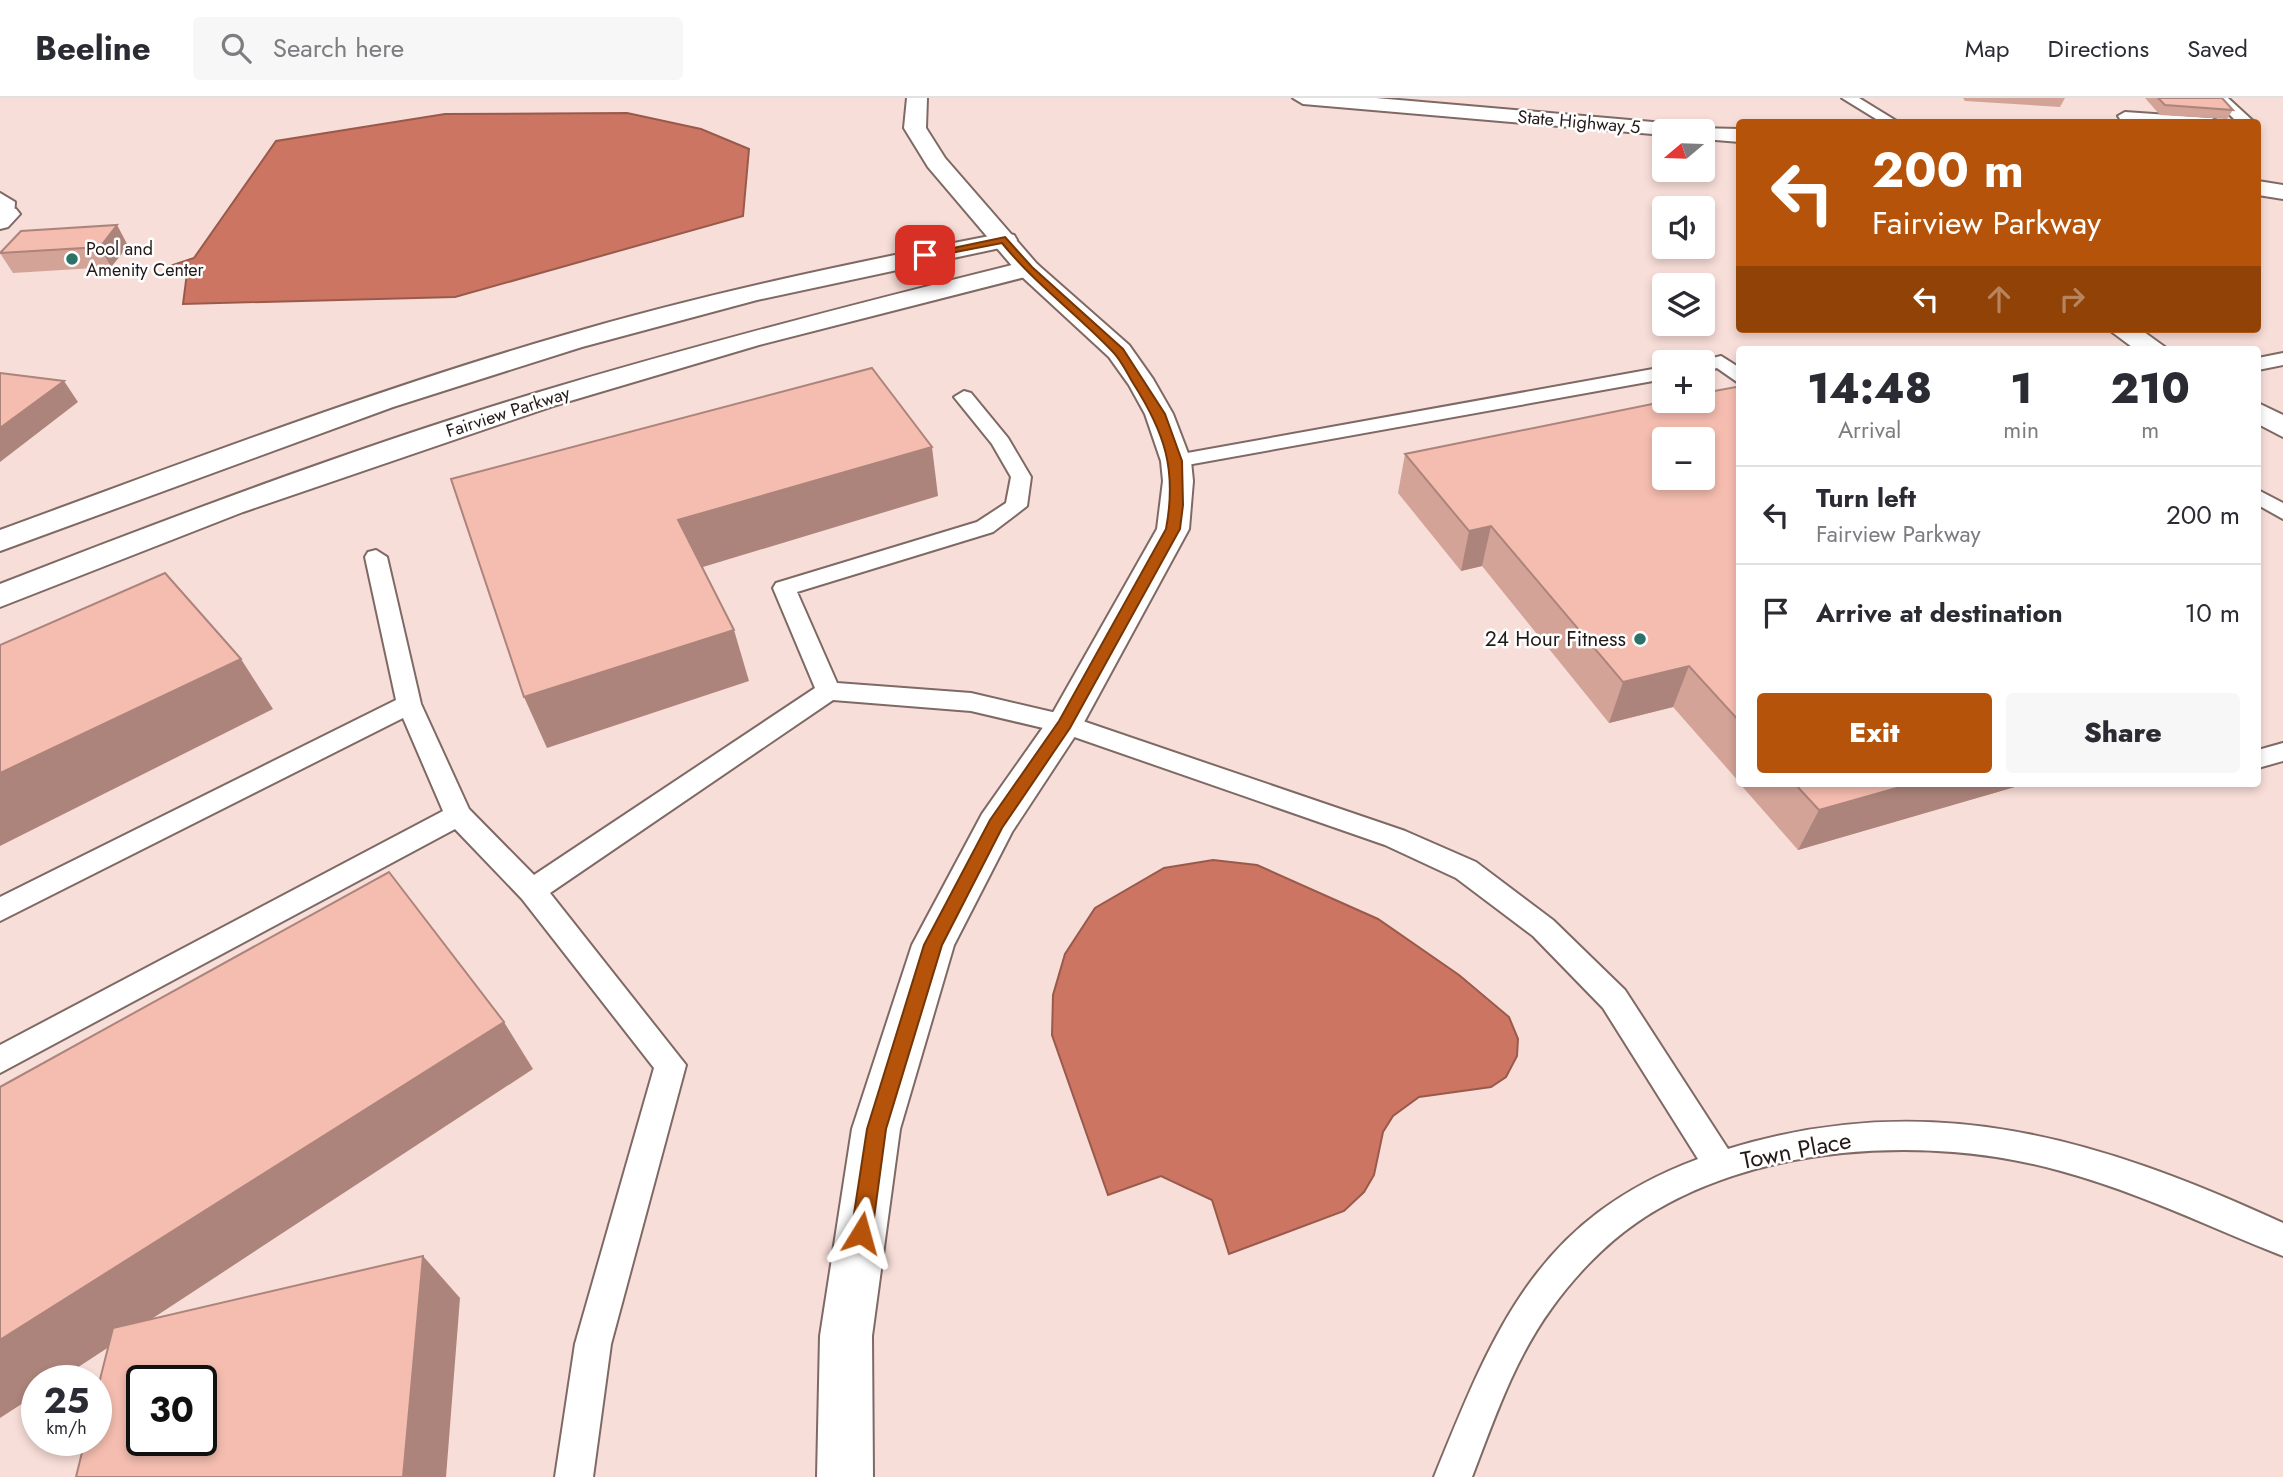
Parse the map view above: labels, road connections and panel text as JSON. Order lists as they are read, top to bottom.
{
  "streets": {
    "street": ["State Highway 5", "Fairview Parkway"],
    "lane": ["Town Place"]
  },
  "places": ["Pool and Amenity Center", "24 Hour Fitness"],
  "north": "left",
  "page": {
    "header": "Beeline",
    "search": "Search here",
    "nav": ["Map", "Directions", "Saved"],
    "map_buttons": ["+", "−"],
    "turn": ["200 m", "Fairview Parkway"],
    "eta": [
      "14:48",
      "Arrival",
      "1",
      "min",
      "210",
      "m"
    ],
    "list": [
      {
        "name": "Turn left",
        "note": "Fairview Parkway",
        "value": "200 m"
      },
      {
        "name": "Arrive at destination",
        "value": "10 m"
      }
    ],
    "buttons": ["Exit", "Share"],
    "speed": "25 km/h",
    "limit": "30"
  }
}
